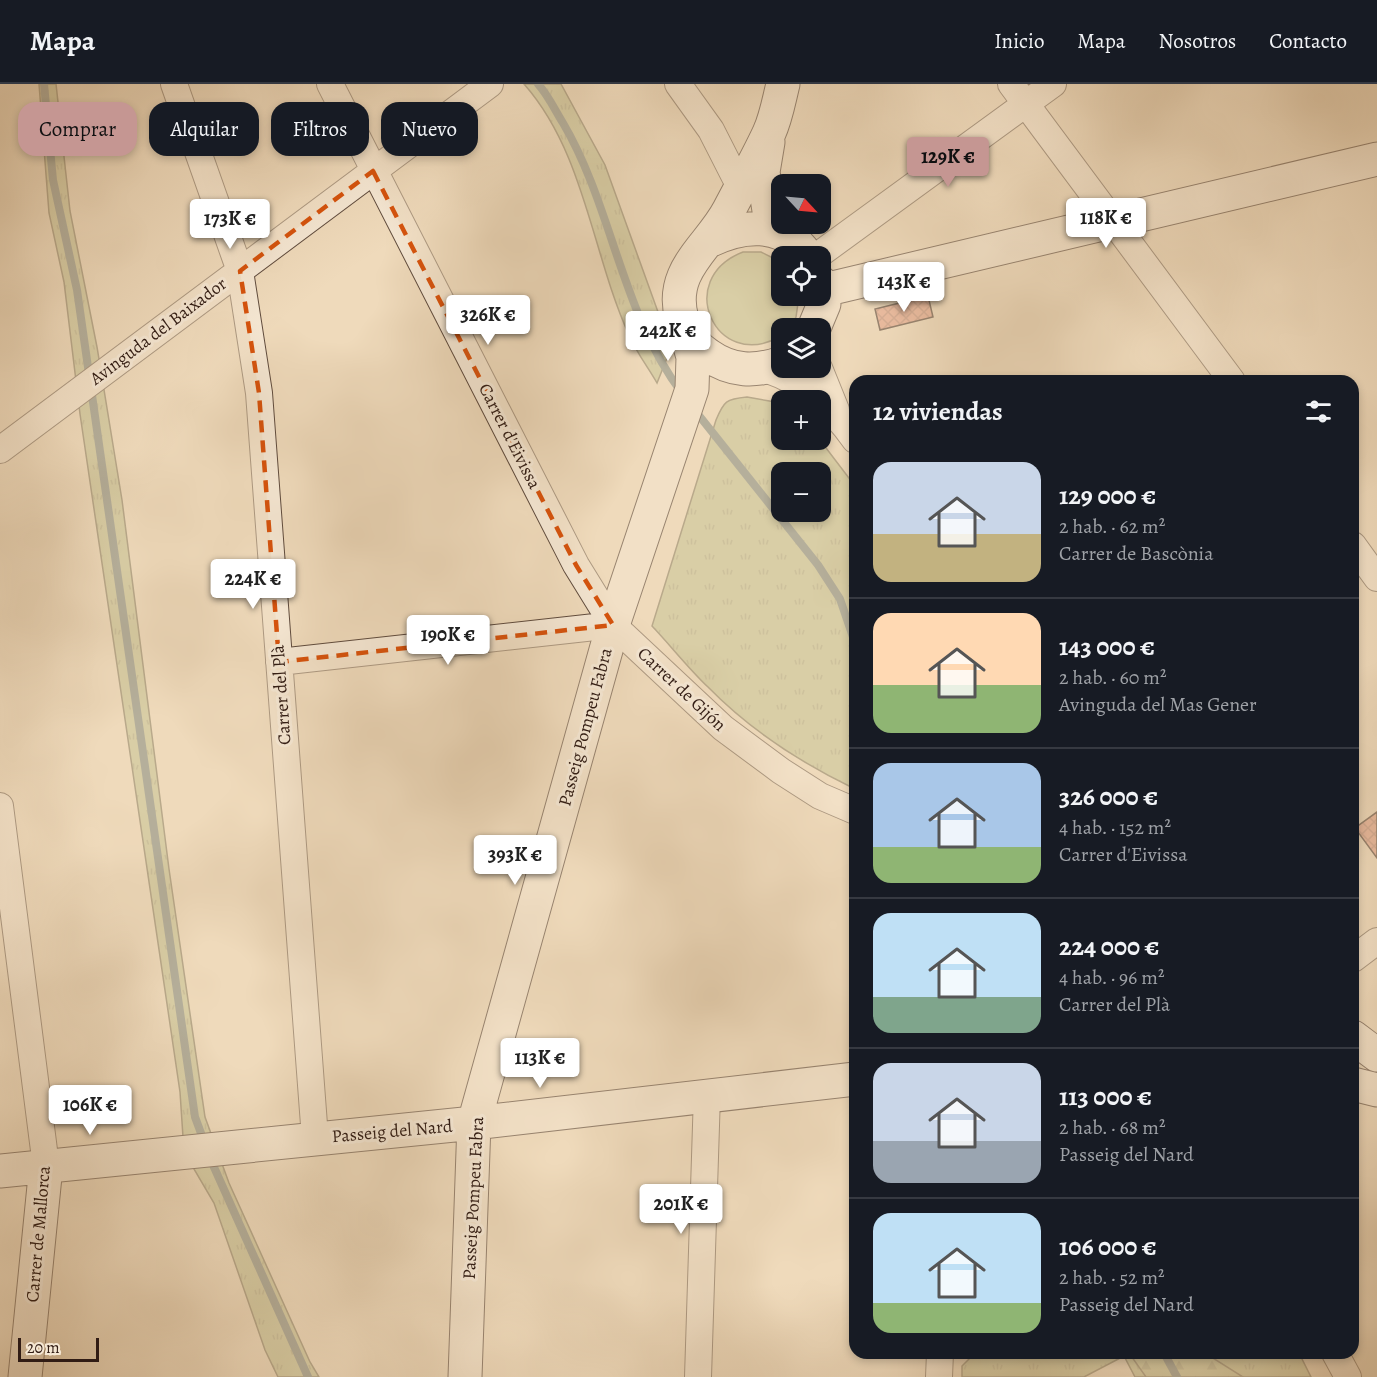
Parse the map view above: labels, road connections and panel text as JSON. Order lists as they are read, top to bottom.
{
  "streets": {
    "street": [
      "Avinguda del Baixador",
      "Carrer d'Eivissa",
      "Carrer de Gijón",
      "Carrer del Plà",
      "Passeig Pompeu Fabra",
      "Passeig del Nard",
      "Carrer de Mallorca"
    ]
  },
  "crossings": [
    ["Avinguda del Baixador", "Carrer d'Eivissa"],
    ["Avinguda del Baixador", "Carrer del Plà"],
    ["Carrer d'Eivissa", "Carrer de Gijón"],
    ["Carrer d'Eivissa", "Passeig Pompeu Fabra"],
    ["Carrer de Gijón", "Passeig Pompeu Fabra"],
    ["Carrer del Plà", "Passeig del Nard"],
    ["Passeig Pompeu Fabra", "Passeig del Nard"],
    ["Passeig del Nard", "Carrer de Mallorca"]
  ],
  "scale_bar": "20 m",
  "north": "bottom right",
  "page": {
    "header": "Mapa",
    "nav": [
      "Inicio",
      "Mapa",
      "Nosotros",
      "Contacto"
    ],
    "chip": [
      "Comprar",
      "Alquilar",
      "Filtros",
      "Nuevo"
    ],
    "price": [
      "129K €",
      "118K €",
      "173K €",
      "143K €",
      "326K €",
      "242K €",
      "224K €",
      "190K €",
      "393K €",
      "113K €",
      "106K €",
      "201K €"
    ],
    "map_buttons": ["+", "−"],
    "heading": "12 viviendas",
    "list": [
      {
        "name": "129 000 €",
        "note": "2 hab. · 62 m² · Carrer de Bascònia"
      },
      {
        "name": "143 000 €",
        "note": "2 hab. · 60 m² · Avinguda del Mas Gener"
      },
      {
        "name": "326 000 €",
        "note": "4 hab. · 152 m² · Carrer d'Eivissa"
      },
      {
        "name": "224 000 €",
        "note": "4 hab. · 96 m² · Carrer del Plà"
      },
      {
        "name": "113 000 €",
        "note": "2 hab. · 68 m² · Passeig del Nard"
      },
      {
        "name": "106 000 €",
        "note": "2 hab. · 52 m² · Passeig del Nard"
      }
    ],
    "scale": "20 m"
  }
}
